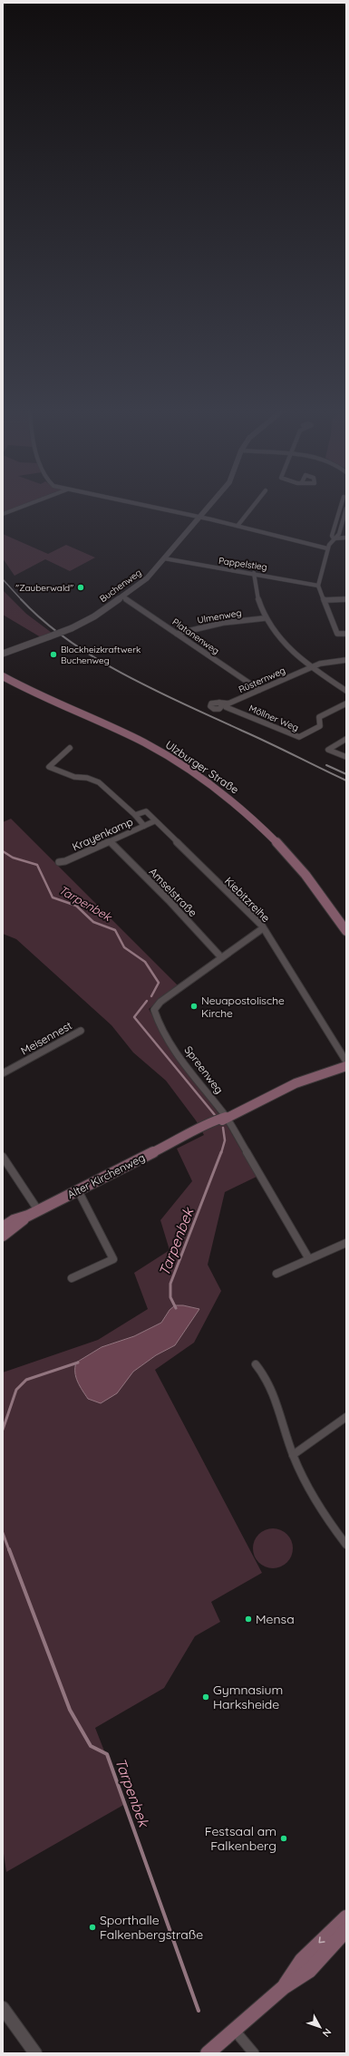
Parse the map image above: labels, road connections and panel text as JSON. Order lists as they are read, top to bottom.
{
  "streets": {
    "main road": ["Ulzburger Straße", "Alter Kirchenweg"],
    "street": [
      "Pappelstieg",
      "Buchenweg",
      "Ulmenweg",
      "Platanenweg",
      "Rüsternweg",
      "Möllner Weg",
      "Krayenkamp",
      "Amselstraße",
      "Kiebitzreihe",
      "Meisennest",
      "Spreenweg"
    ]
  },
  "crossings": [
    ["Pappelstieg", "Buchenweg"],
    ["Buchenweg", "Platanenweg"],
    ["Ulmenweg", "Platanenweg"],
    ["Platanenweg", "Rüsternweg"],
    ["Rüsternweg", "Möllner Weg"],
    ["Krayenkamp", "Amselstraße"],
    ["Krayenkamp", "Kiebitzreihe"],
    ["Amselstraße", "Spreenweg"],
    ["Kiebitzreihe", "Spreenweg"],
    ["Spreenweg", "Alter Kirchenweg"]
  ],
  "water": ["Tarpenbek"],
  "places": [
    "\"Zauberwald\"",
    "Blockheizkraftwerk Buchenweg",
    "Neuapostolische Kirche",
    "Mensa",
    "Gymnasium Harksheide",
    "Festsaal am Falkenberg",
    "Sporthalle Falkenbergstraße"
  ],
  "north": "bottom right"
}
